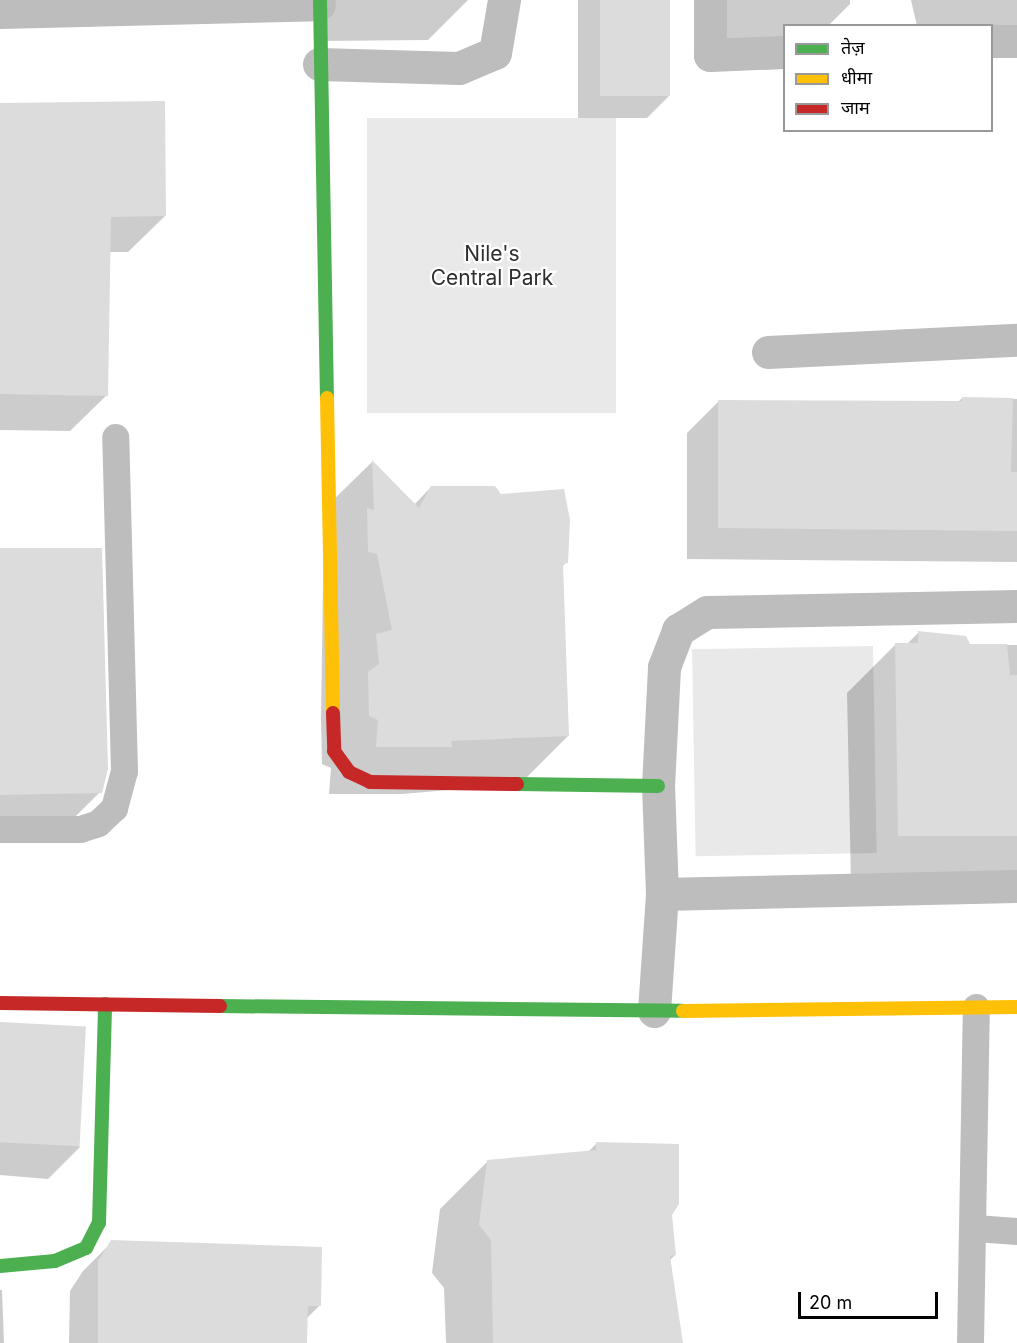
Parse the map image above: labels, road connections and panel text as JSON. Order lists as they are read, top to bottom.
{
  "parks": ["Nile's Central Park"],
  "legend": ["तेज़", "धीमा", "जाम"],
  "scale_bar": "20 m"
}
